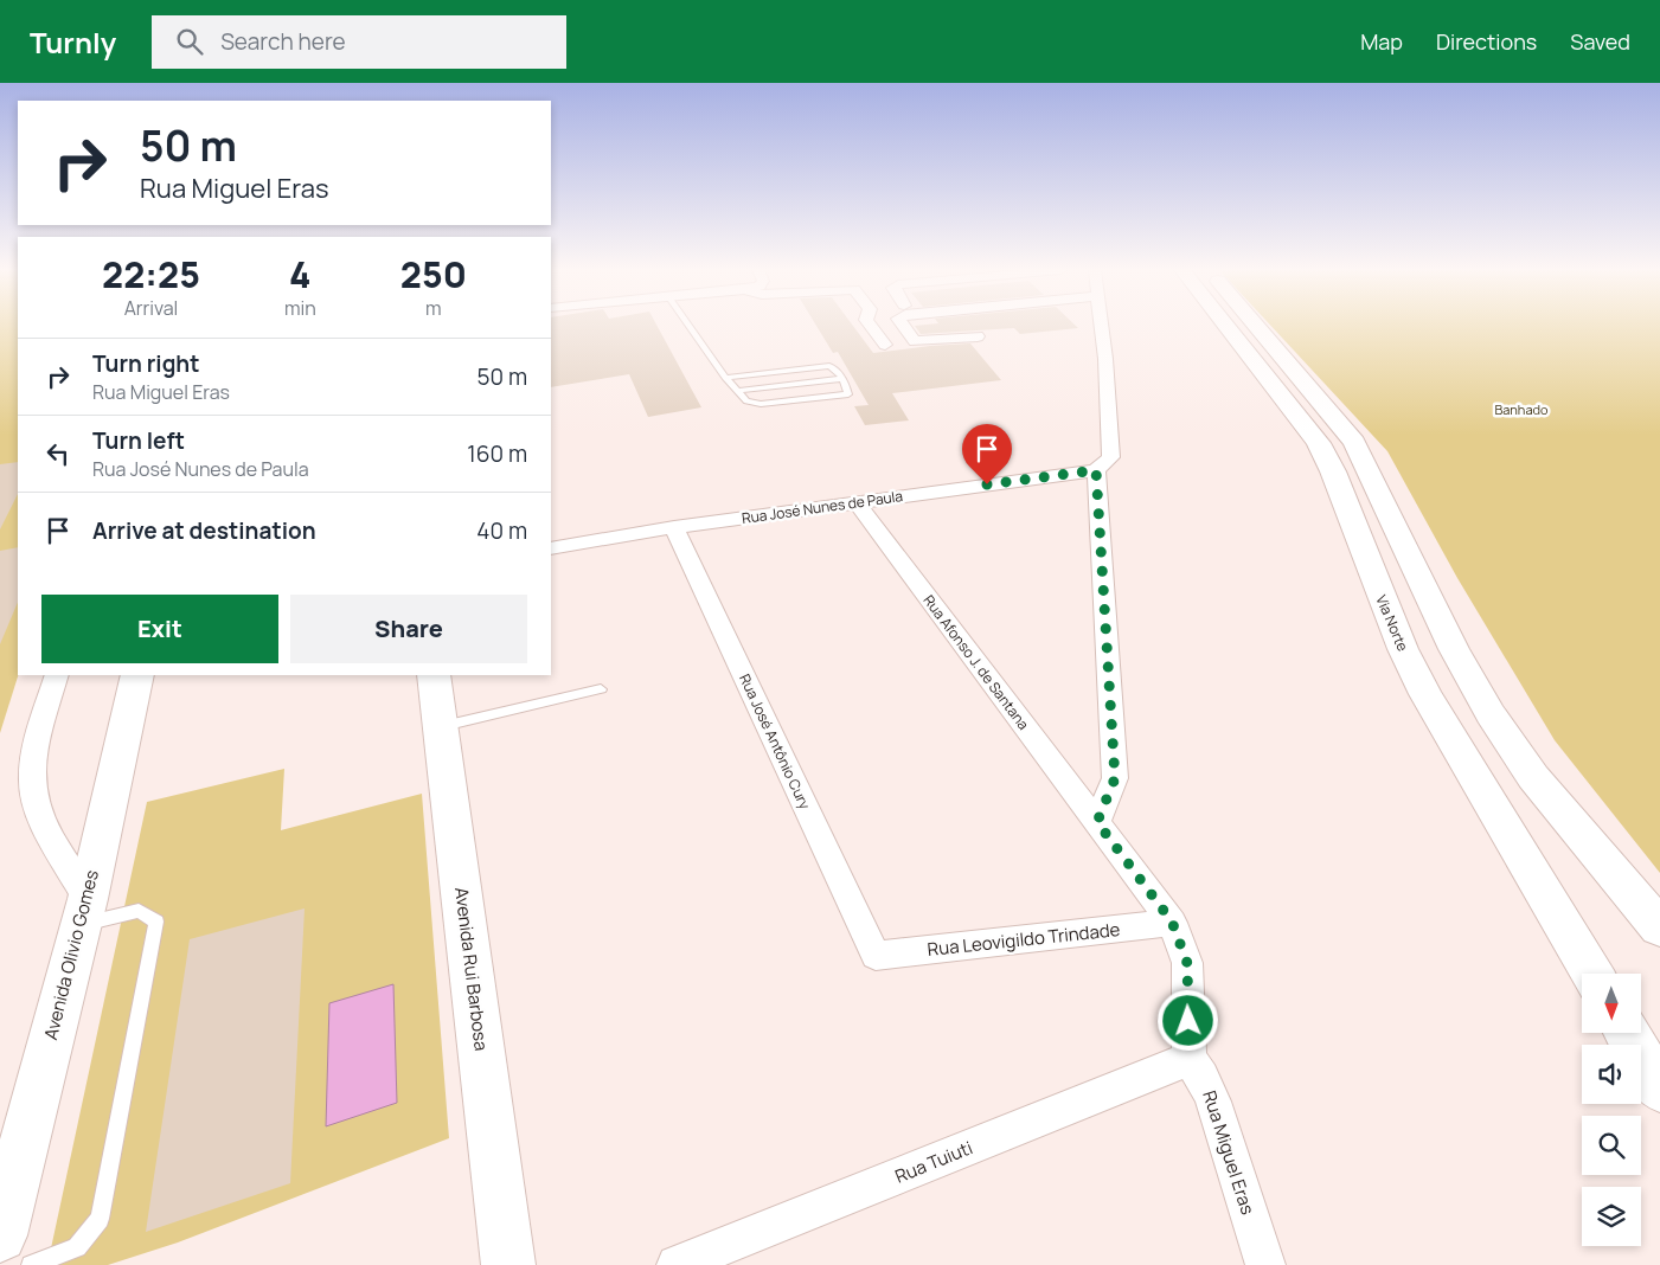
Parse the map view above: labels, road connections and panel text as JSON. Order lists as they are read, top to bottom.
{
  "streets": {
    "main road": ["Via Norte", "Avenida Olivio Gomes", "Avenida Rui Barbosa"],
    "street": [
      "Rua José Nunes de Paula",
      "Rua Afonso J. de Santana",
      "Rua José Antônio Cury",
      "Rua Leovigildo Trindade",
      "Rua Miguel Eras",
      "Rua Tuiuti"
    ]
  },
  "crossings": [
    ["Rua José Nunes de Paula", "Rua Afonso J. de Santana"],
    ["Rua José Nunes de Paula", "Rua José Antônio Cury"],
    ["Rua José Antônio Cury", "Rua Leovigildo Trindade"],
    ["Rua Miguel Eras", "Rua Tuiuti"]
  ],
  "parks": ["Banhado"],
  "north": "bottom",
  "page": {
    "header": "Turnly",
    "search": "Search here",
    "nav": ["Map", "Directions", "Saved"],
    "turn": ["50 m", "Rua Miguel Eras"],
    "eta": [
      "22:25",
      "Arrival",
      "4",
      "min",
      "250",
      "m"
    ],
    "list": [
      {
        "name": "Turn right",
        "note": "Rua Miguel Eras",
        "value": "50 m"
      },
      {
        "name": "Turn left",
        "note": "Rua José Nunes de Paula",
        "value": "160 m"
      },
      {
        "name": "Arrive at destination",
        "value": "40 m"
      }
    ],
    "buttons": ["Exit", "Share"]
  }
}
